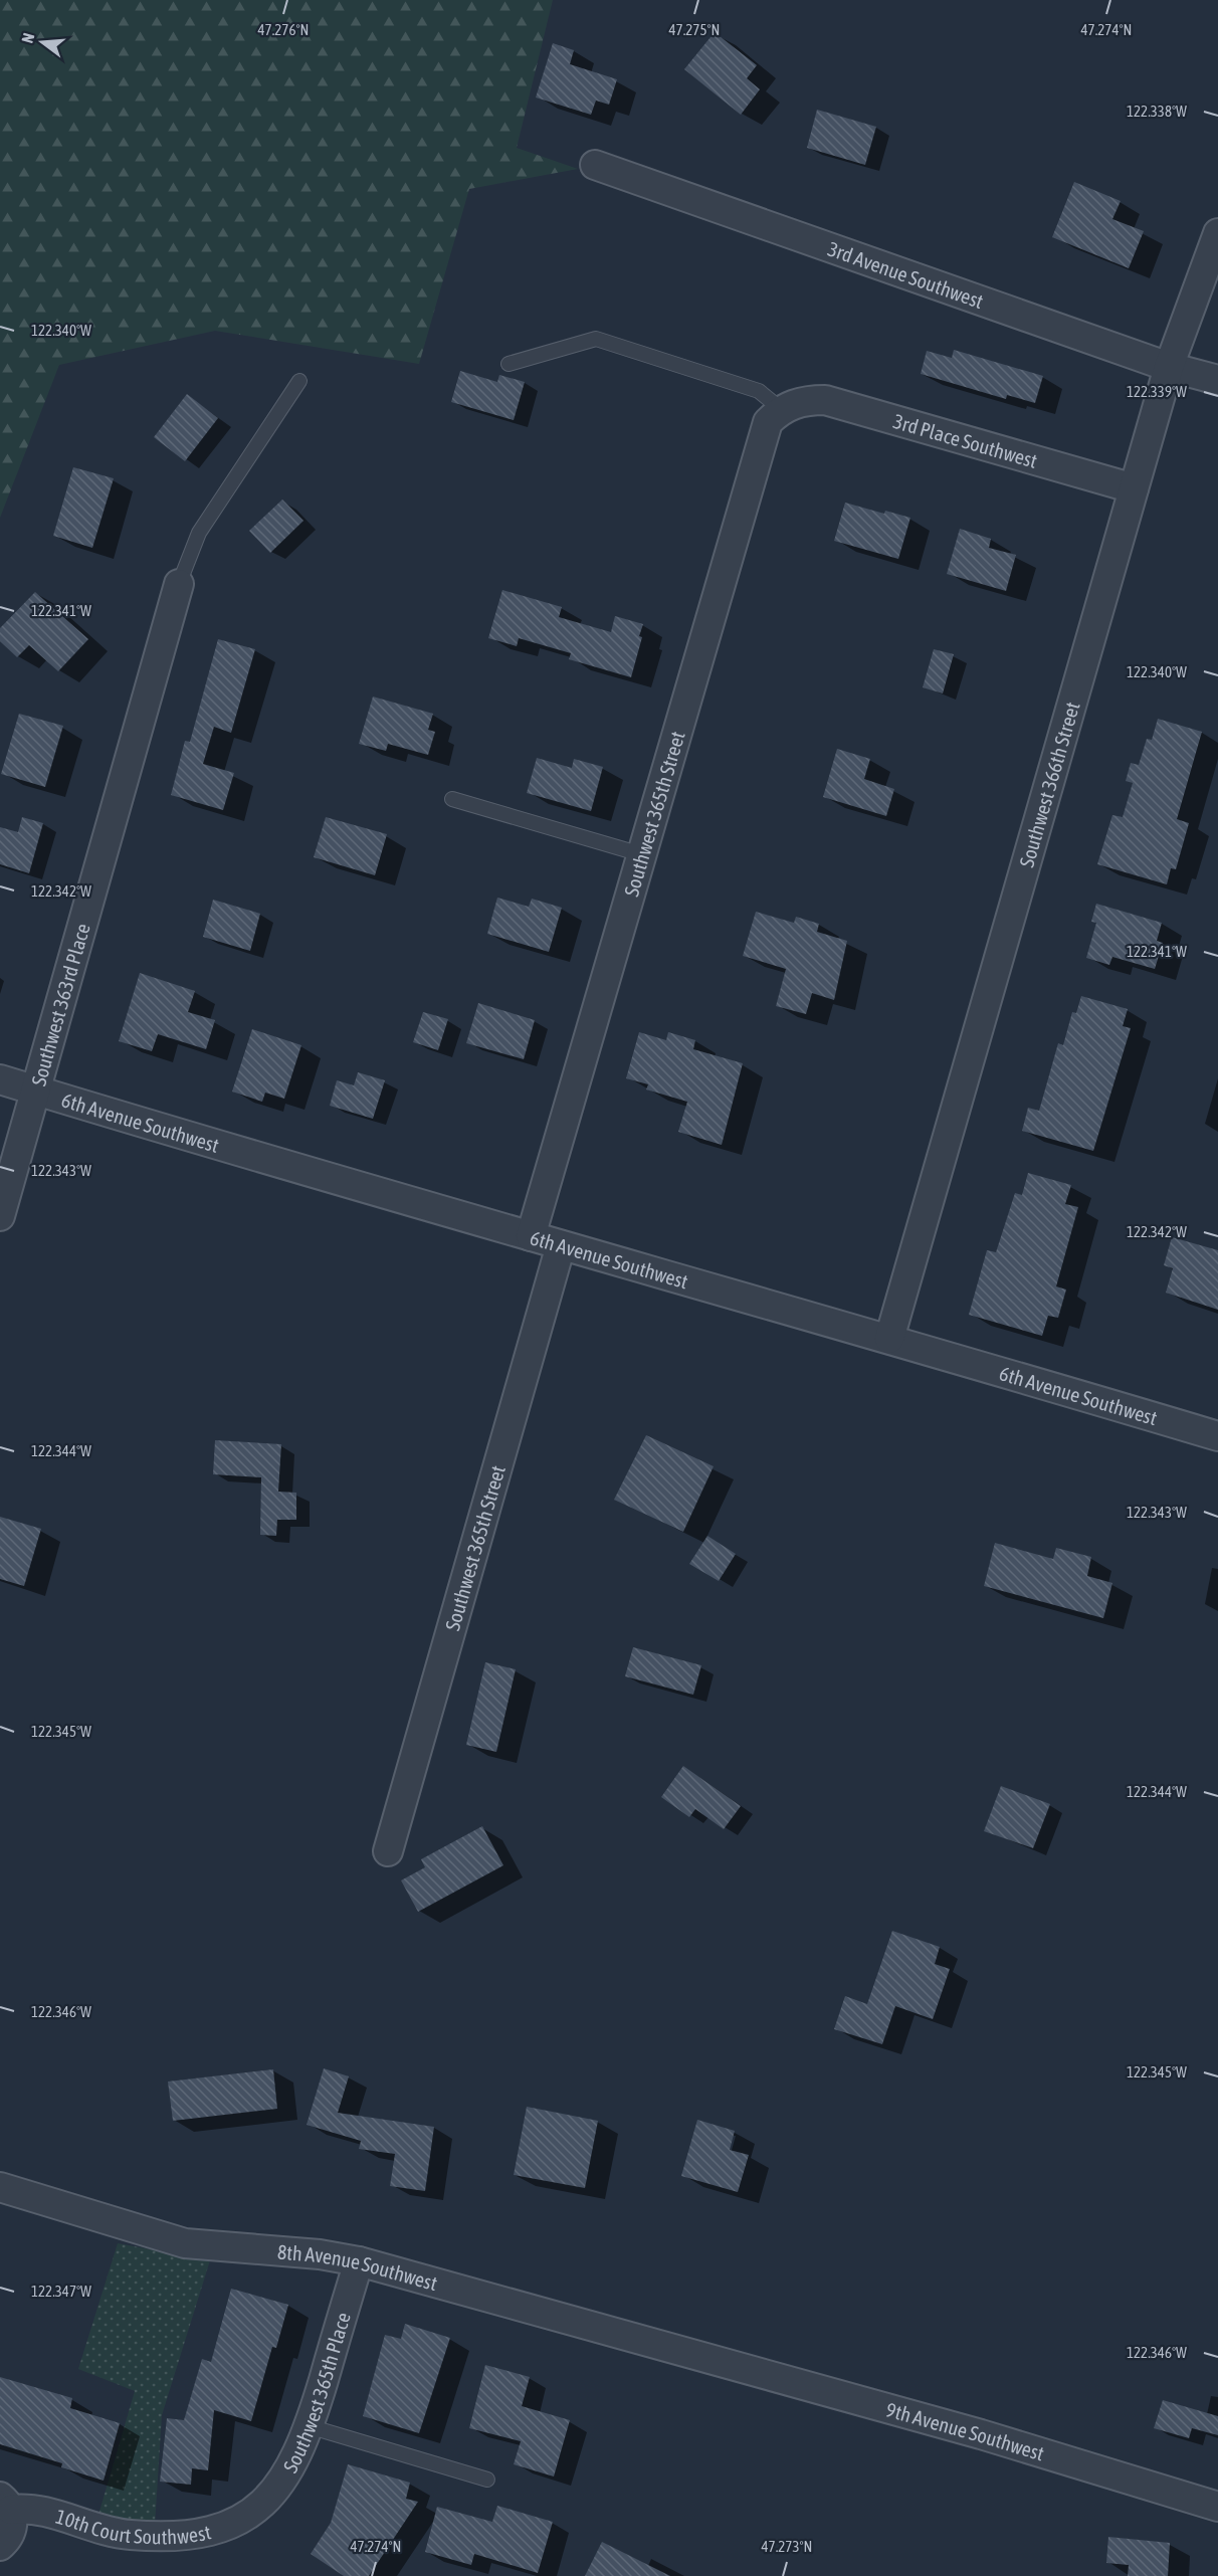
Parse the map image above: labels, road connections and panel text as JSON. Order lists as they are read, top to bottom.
{
  "streets": {
    "street": [
      "3rd Avenue Southwest",
      "3rd Place Southwest",
      "Southwest 366th Street",
      "Southwest 365th Street",
      "Southwest 363rd Place",
      "6th Avenue Southwest",
      "8th Avenue Southwest",
      "Southwest 365th Place",
      "9th Avenue Southwest",
      "10th Court Southwest"
    ]
  },
  "crossings": [
    ["3rd Avenue Southwest", "Southwest 366th Street"],
    ["3rd Place Southwest", "Southwest 366th Street"],
    ["3rd Place Southwest", "Southwest 365th Street"],
    ["Southwest 366th Street", "6th Avenue Southwest"],
    ["Southwest 365th Street", "6th Avenue Southwest"],
    ["Southwest 363rd Place", "6th Avenue Southwest"],
    ["8th Avenue Southwest", "Southwest 365th Place"],
    ["8th Avenue Southwest", "9th Avenue Southwest"],
    ["Southwest 365th Place", "10th Court Southwest"]
  ],
  "north": "left",
  "coordinates": [
    "47.276°N",
    "47.275°N",
    "47.274°N",
    "122.338°W",
    "122.340°W",
    "122.339°W",
    "122.341°W",
    "122.342°W",
    "122.343°W",
    "122.344°W",
    "122.345°W",
    "122.346°W",
    "122.347°W",
    "47.273°N"
  ]
}
